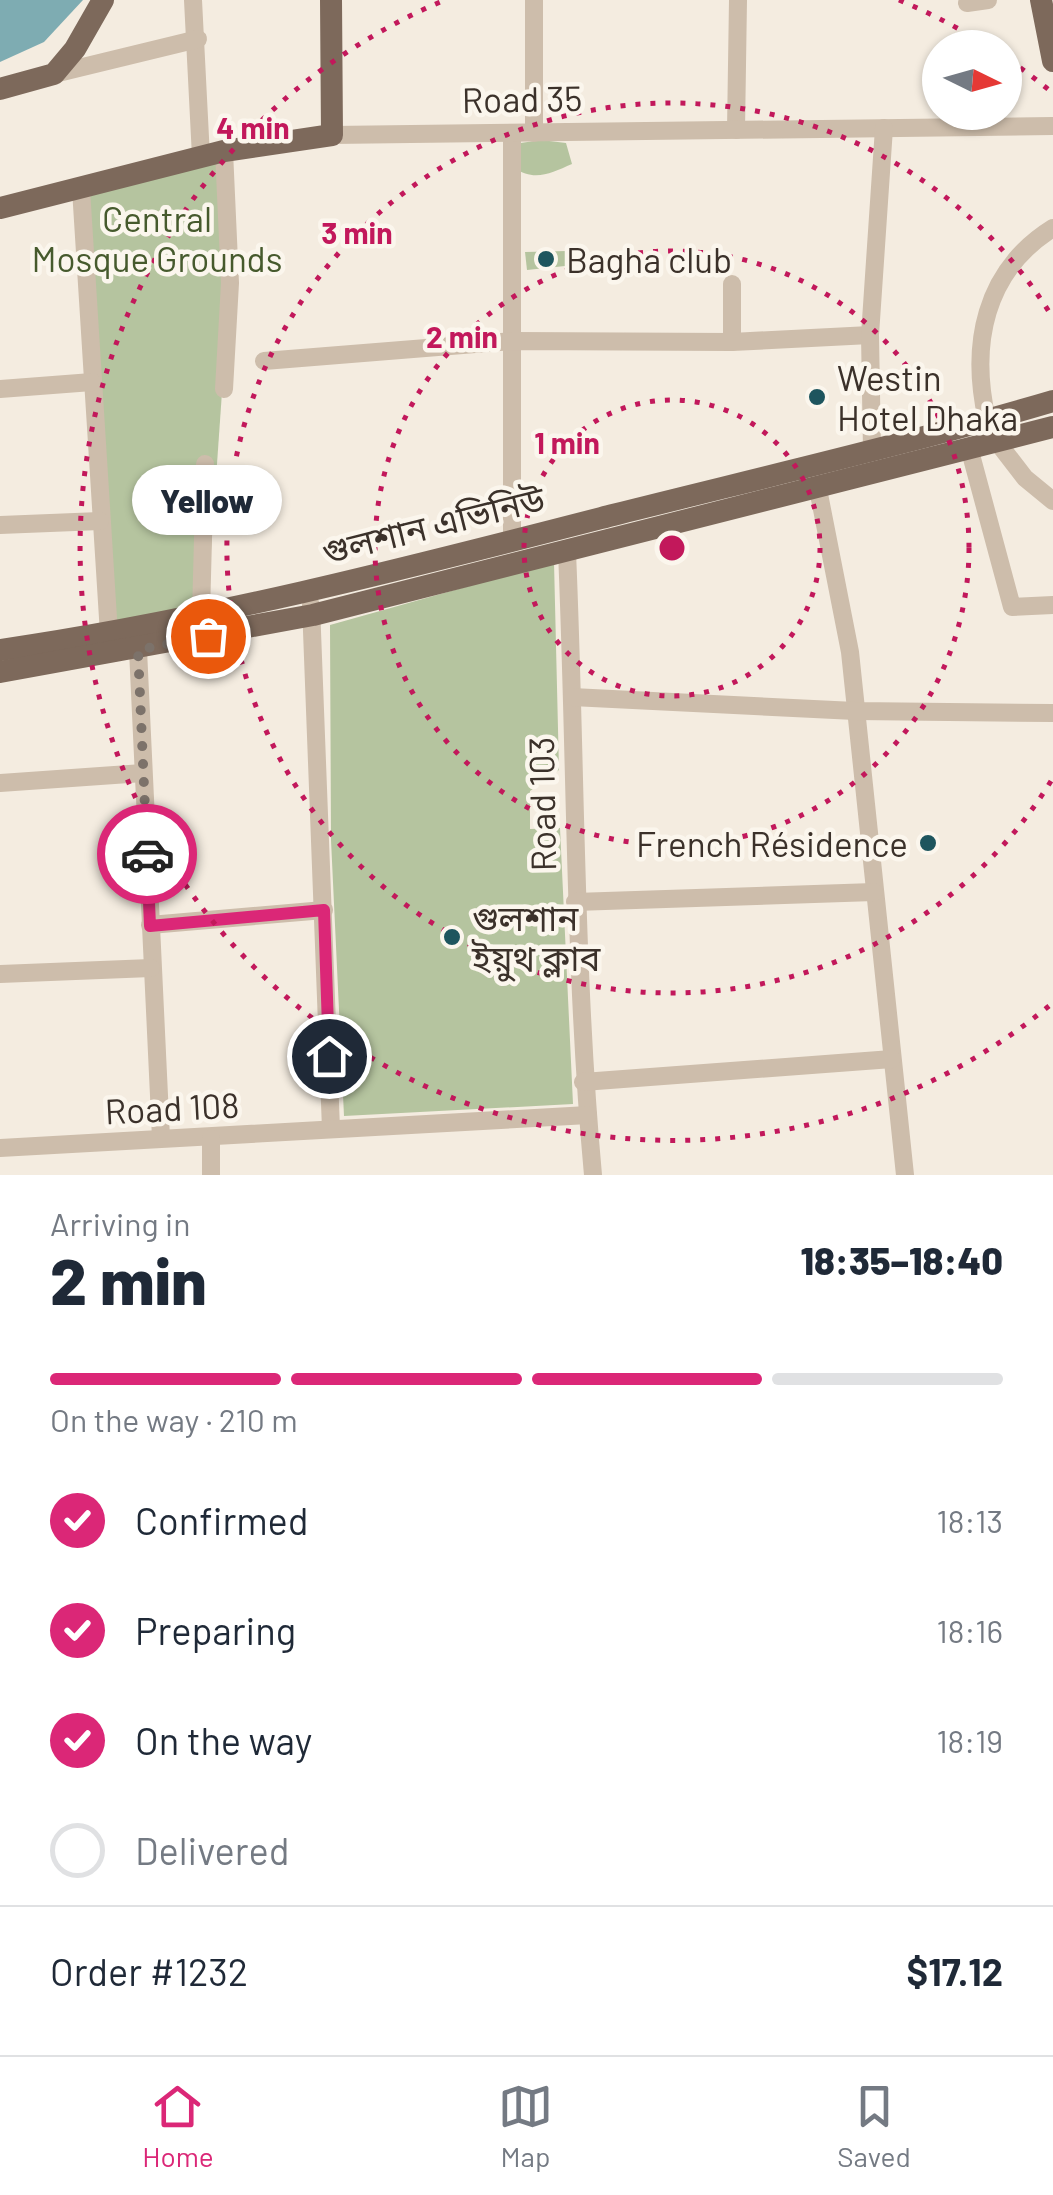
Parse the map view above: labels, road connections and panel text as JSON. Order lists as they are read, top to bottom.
{
  "streets": {
    "main road": ["Road 35", "গুলশান এভিনিউ"],
    "street": ["Road 103", "Road 108"]
  },
  "crossings": [
    ["গুলশান এভিনিউ", "Road 103"],
    ["Road 103", "Road 108"]
  ],
  "parks": ["Central Mosque Grounds"],
  "places": [
    "Bagha club",
    "Westin Hotel Dhaka",
    "Yellow",
    "French Résidence",
    "গুলশান ইয়ুথ ক্লাব"
  ],
  "north": "right",
  "page": {
    "bubble": "Yellow",
    "heading": ["2 min", "Arriving in", "18:35–18:40"],
    "panel": ["Order #1232", "$17.12"],
    "bar": "On the way · 210 m",
    "list": [
      ["Confirmed", "18:13"],
      ["Preparing", "18:16"],
      ["On the way", "18:19"],
      "Delivered"
    ],
    "tabs": ["Home", "Map", "Saved"]
  },
  "rings": [
    "4 min",
    "3 min",
    "2 min",
    "1 min"
  ]
}
